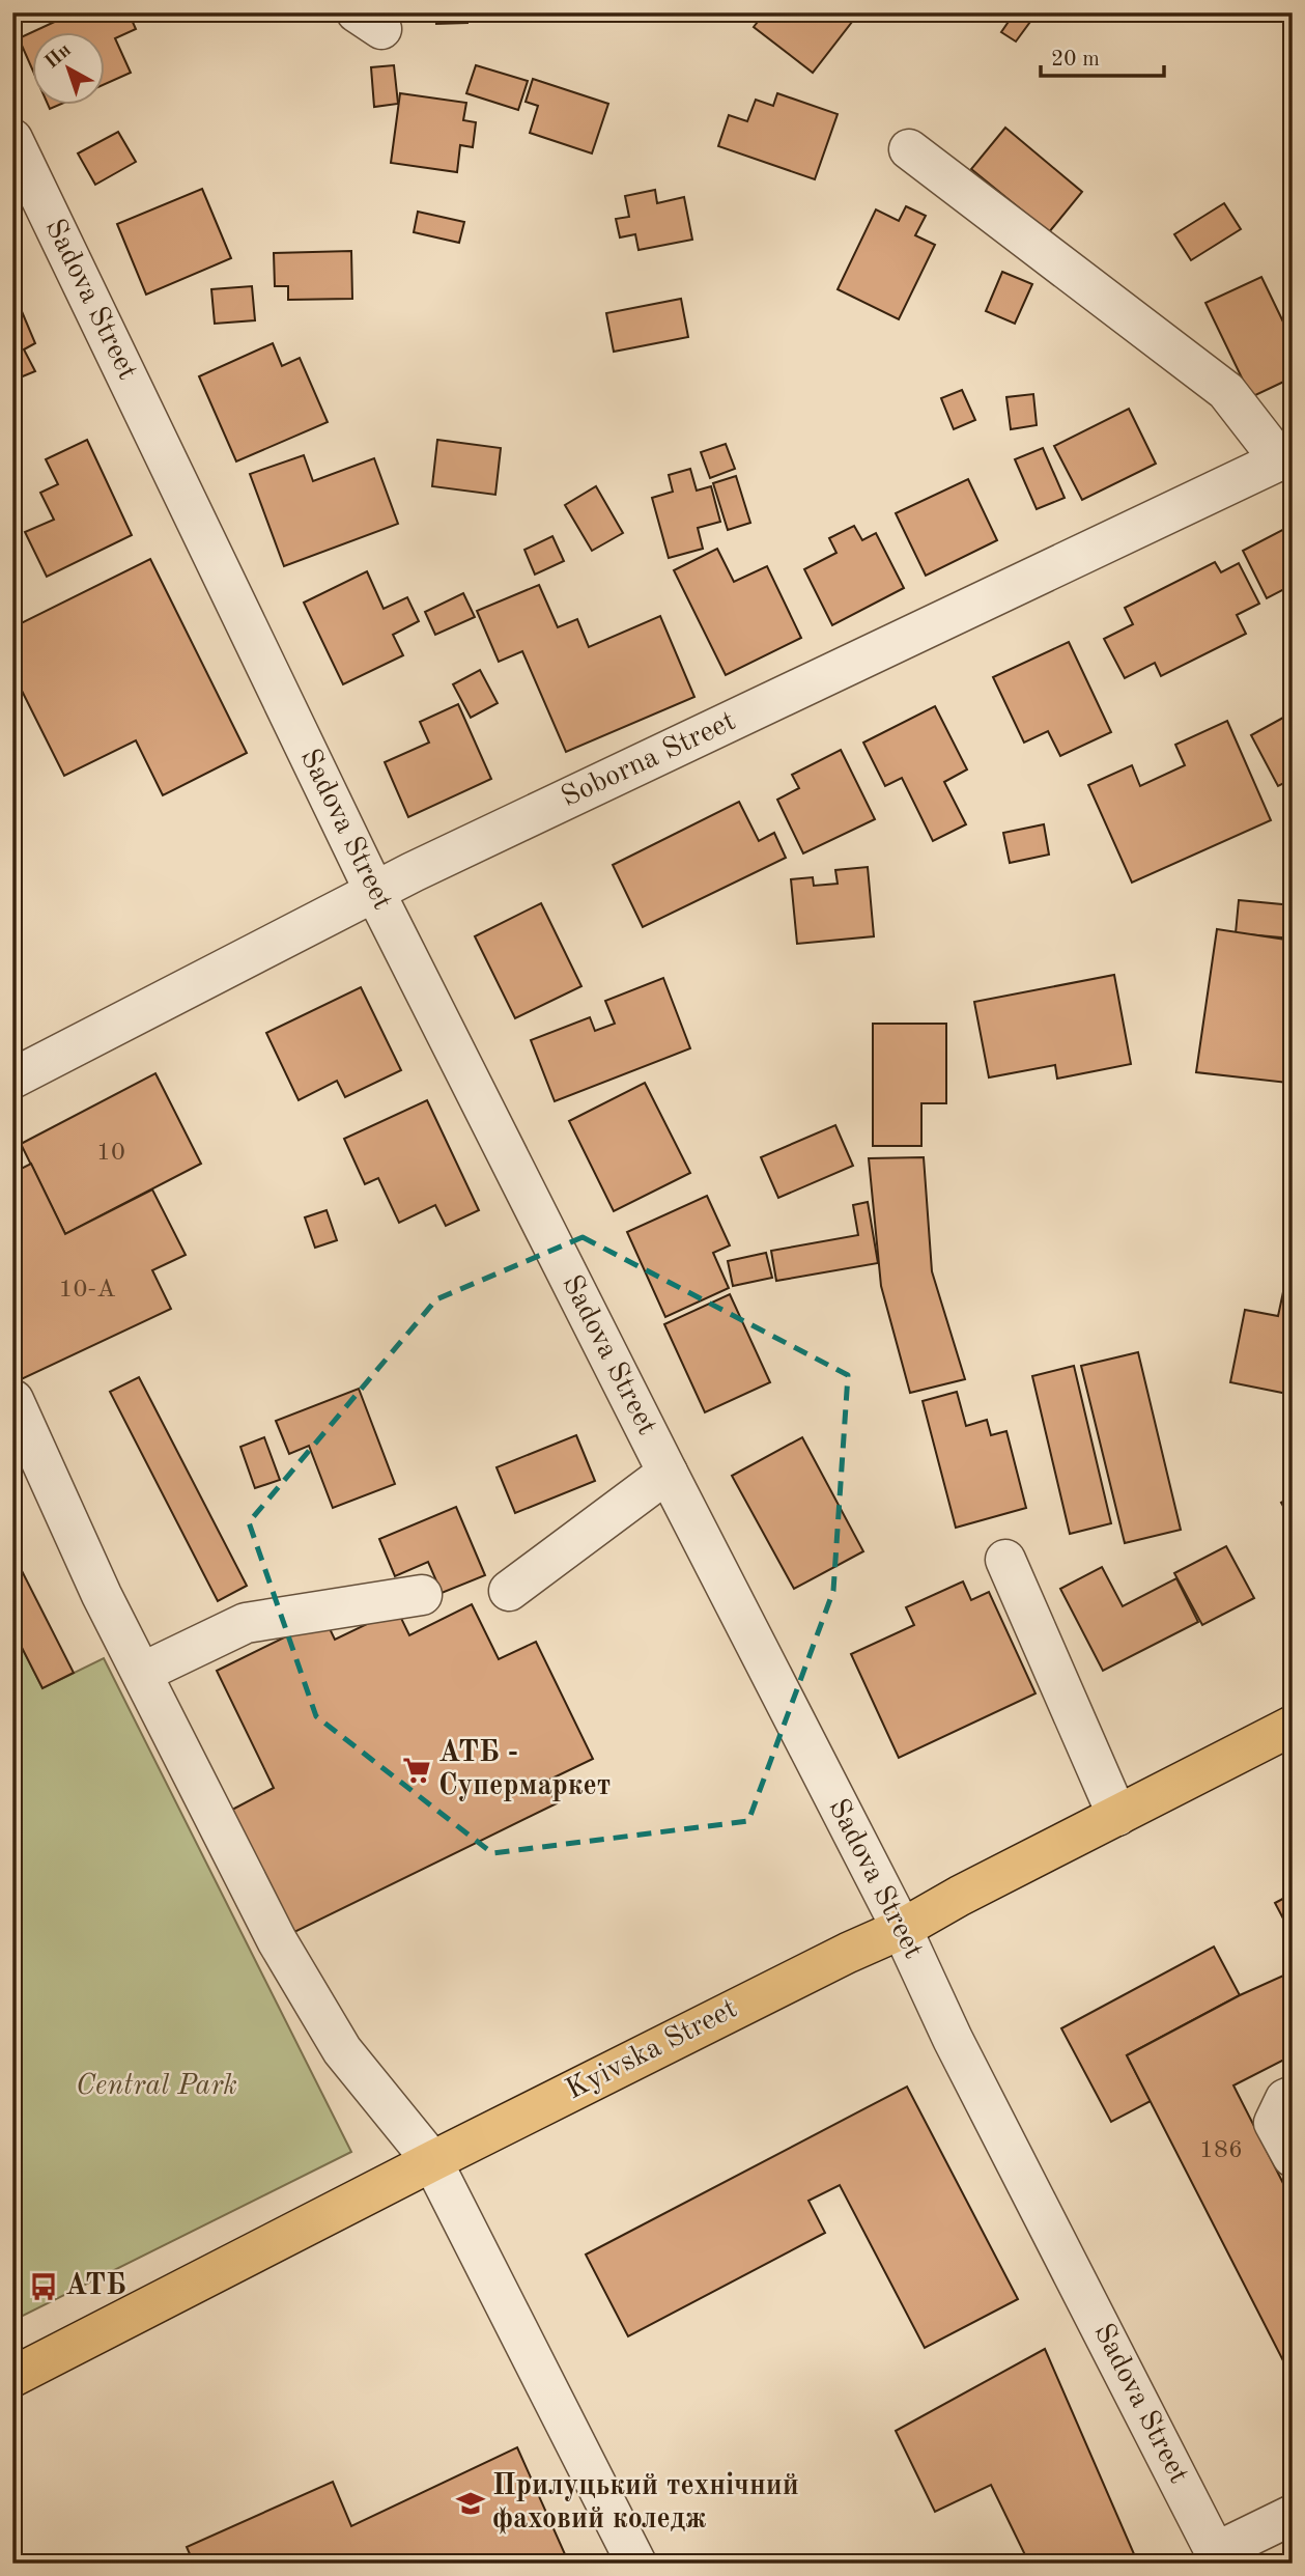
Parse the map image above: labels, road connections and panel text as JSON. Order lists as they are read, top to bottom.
{
  "streets": {
    "main road": ["Kyivska Street"],
    "street": ["Sadova Street", "Soborna Street"]
  },
  "crossings": [
    ["Sadova Street", "Soborna Street"],
    ["Sadova Street", "Kyivska Street"]
  ],
  "parks": ["Central Park"],
  "places": {
    "supermarket": ["АТБ - Супермаркет"],
    "bus stop": ["АТБ"],
    "school or university": ["Прилуцький технічний фаховий коледж"]
  },
  "house_numbers": ["10", "10-А", "186"],
  "scale_bar": "20 m",
  "north": "top left"
}
